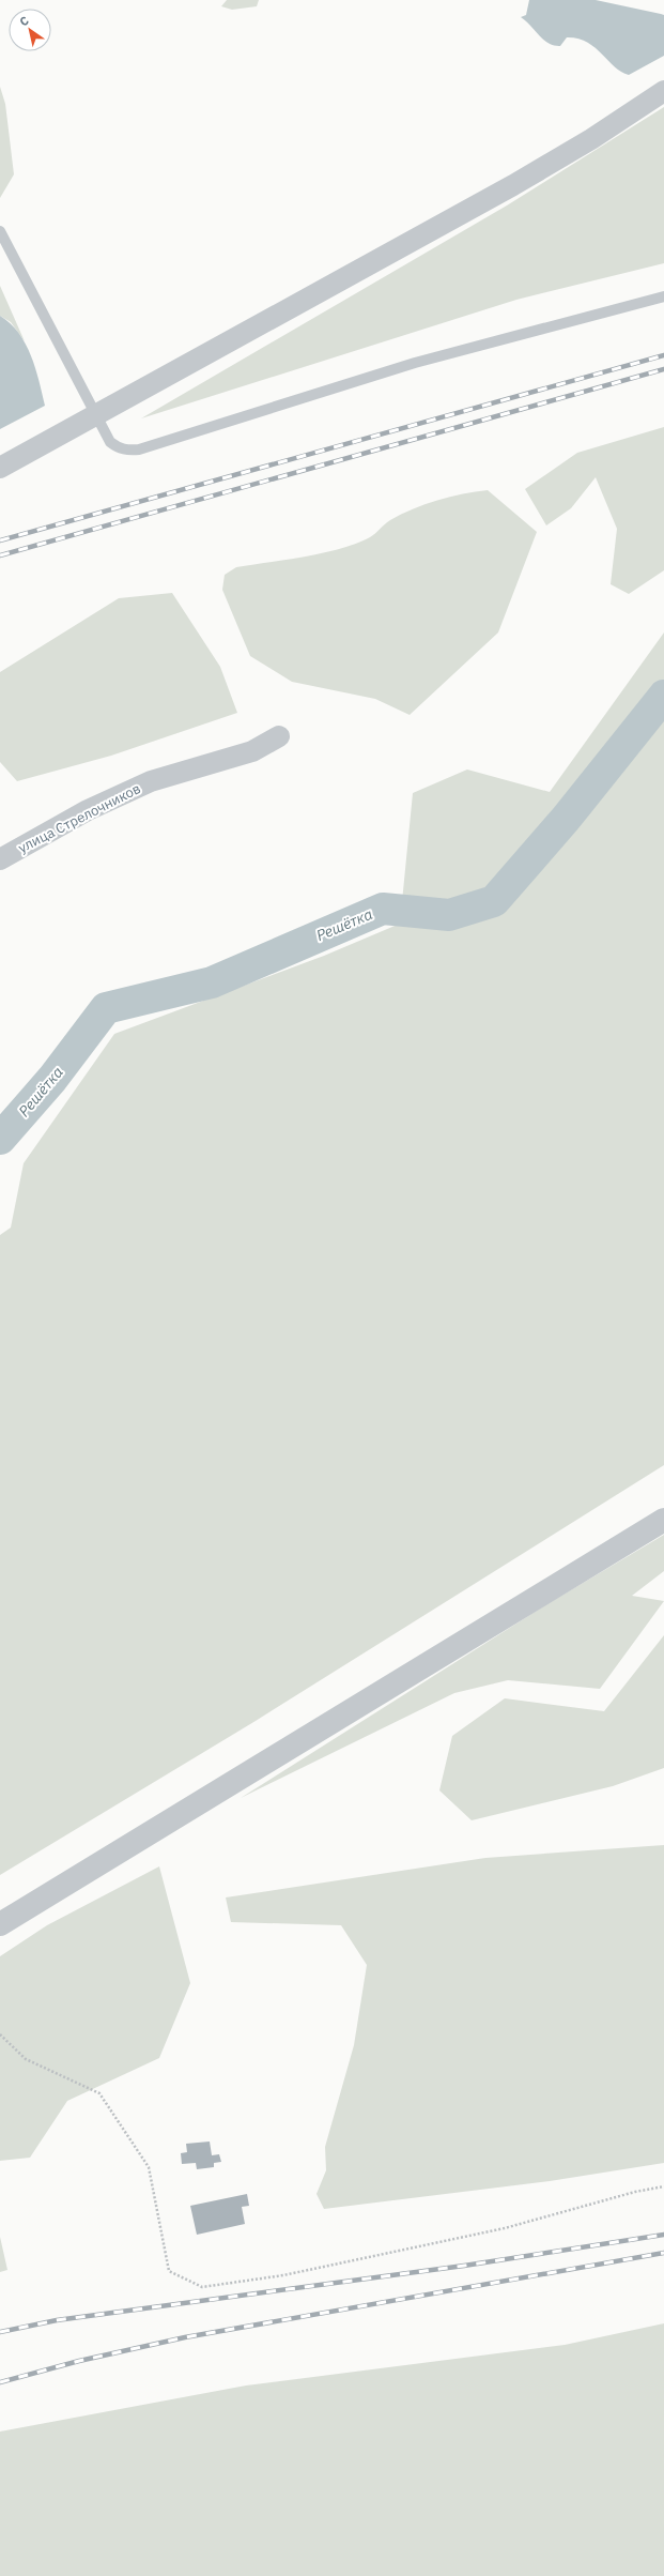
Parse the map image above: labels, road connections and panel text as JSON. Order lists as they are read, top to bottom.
{
  "streets": {
    "street": ["улица Стрелочников"]
  },
  "water": ["Решётка"],
  "north": "top left"
}
